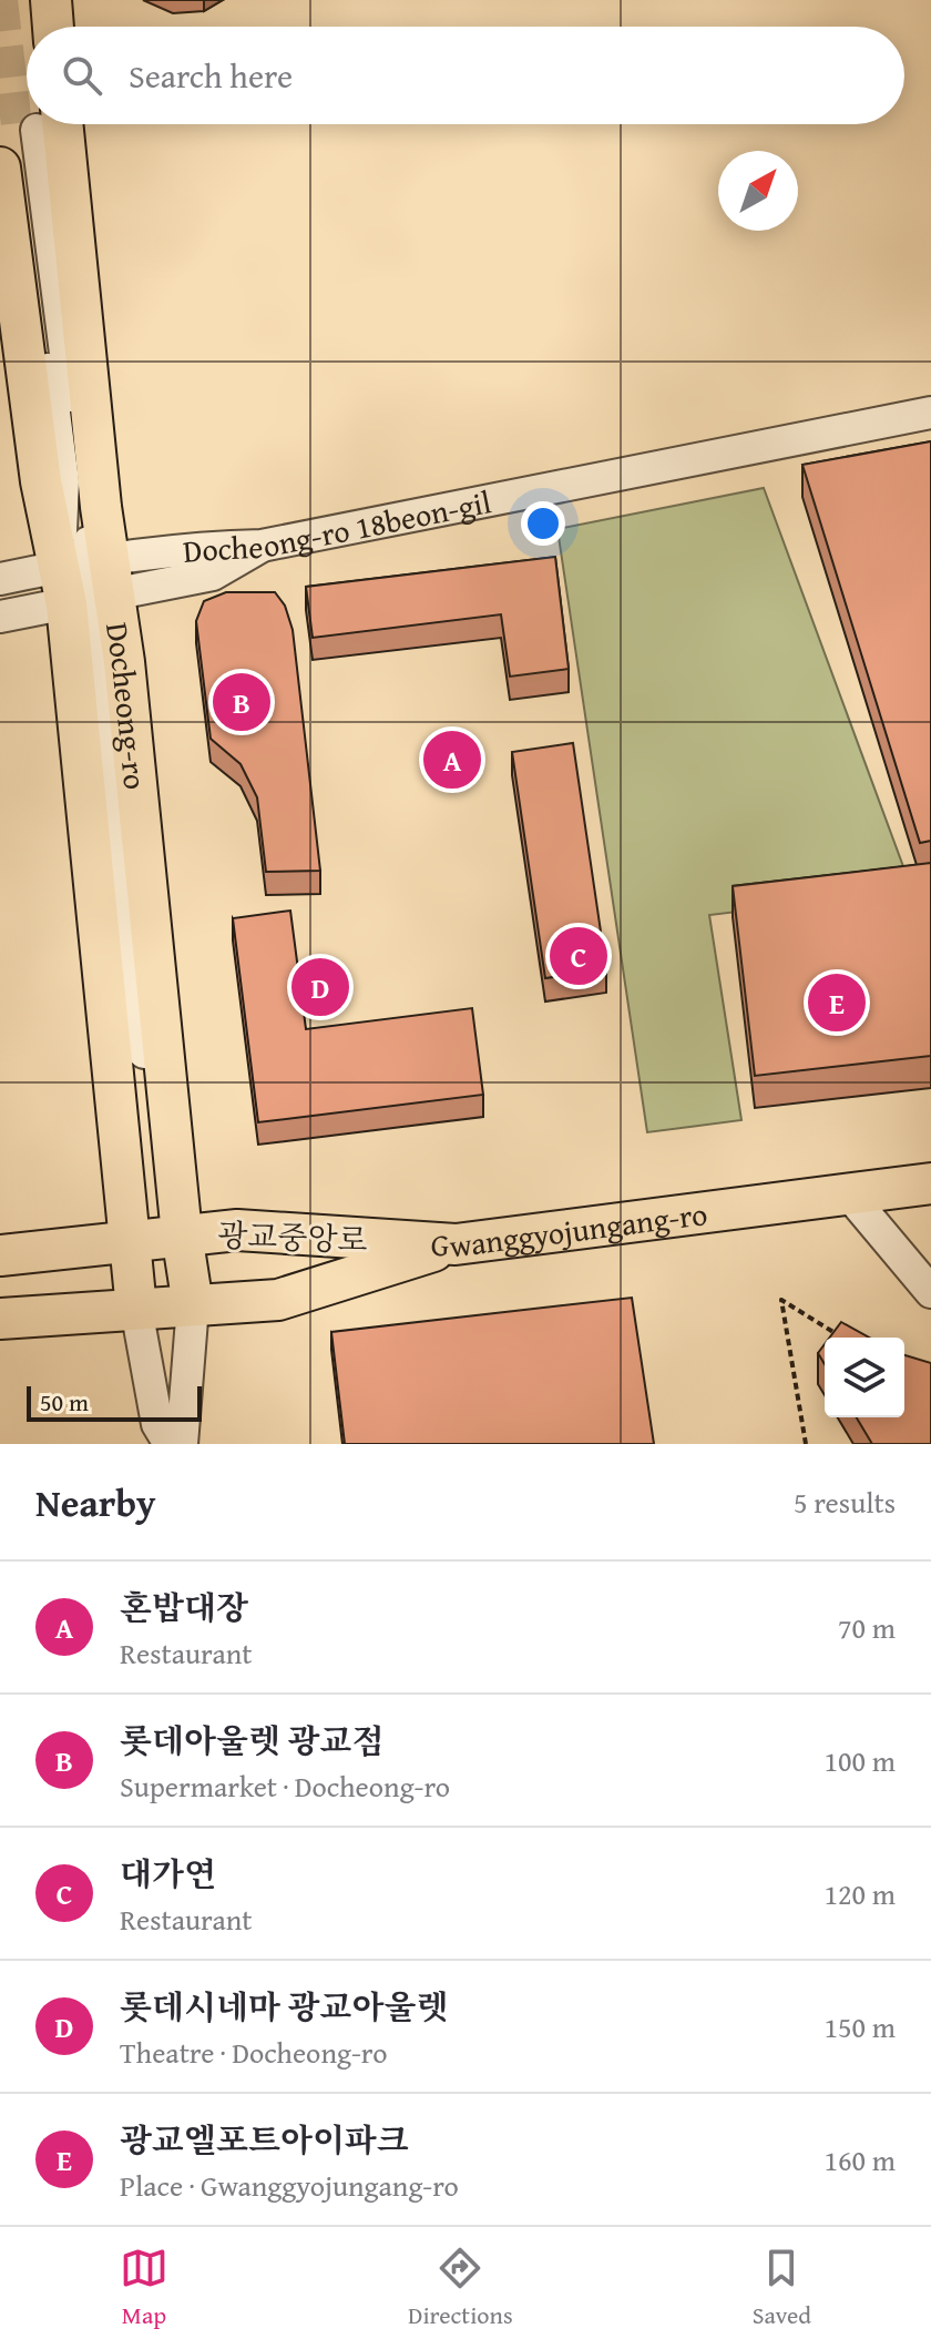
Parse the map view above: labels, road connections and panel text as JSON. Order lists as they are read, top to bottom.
{
  "streets": {
    "main road": ["Docheong-ro", "Gwanggyojungang-ro", "광교중앙로"],
    "street": ["Docheong-ro 18beon-gil"]
  },
  "crossings": [
    ["Docheong-ro 18beon-gil", "Docheong-ro"],
    ["Docheong-ro", "Gwanggyojungang-ro"],
    ["Docheong-ro", "광교중앙로"],
    ["Gwanggyojungang-ro", "광교중앙로"]
  ],
  "scale_bar": "50 m",
  "north": "top right",
  "page": {
    "search": "Search here",
    "pins": [
      "B",
      "A",
      "C",
      "D",
      "E"
    ],
    "scale": "50 m",
    "heading": ["Nearby", "5 results"],
    "list": [
      {
        "mark": "A",
        "name": "혼밥대장",
        "note": "Restaurant",
        "value": "70 m"
      },
      {
        "mark": "B",
        "name": "롯데아울렛 광교점",
        "note": "Supermarket · Docheong-ro",
        "value": "100 m"
      },
      {
        "mark": "C",
        "name": "대가연",
        "note": "Restaurant",
        "value": "120 m"
      },
      {
        "mark": "D",
        "name": "롯데시네마 광교아울렛",
        "note": "Theatre · Docheong-ro",
        "value": "150 m"
      },
      {
        "mark": "E",
        "name": "광교엘포트아이파크",
        "note": "Place · Gwanggyojungang-ro",
        "value": "160 m"
      }
    ],
    "nav": ["Map", "Directions", "Saved"]
  }
}
